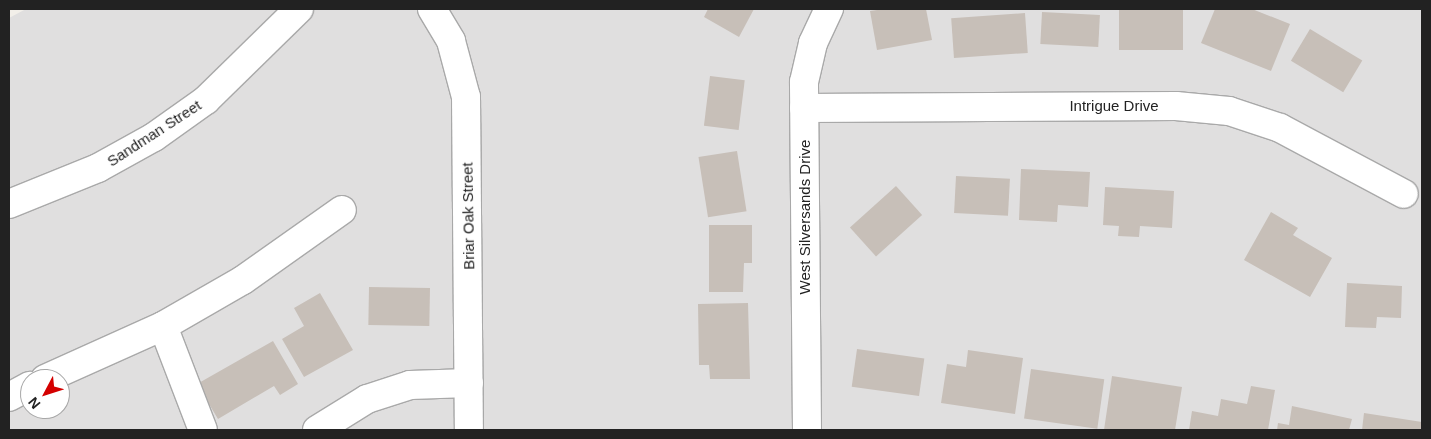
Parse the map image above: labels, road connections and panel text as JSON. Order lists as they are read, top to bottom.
{
  "streets": {
    "street": [
      "Intrigue Drive",
      "Sandman Street",
      "Briar Oak Street",
      "West Silversands Drive"
    ]
  },
  "crossings": [
    ["Intrigue Drive", "West Silversands Drive"]
  ],
  "north": "bottom left"
}
